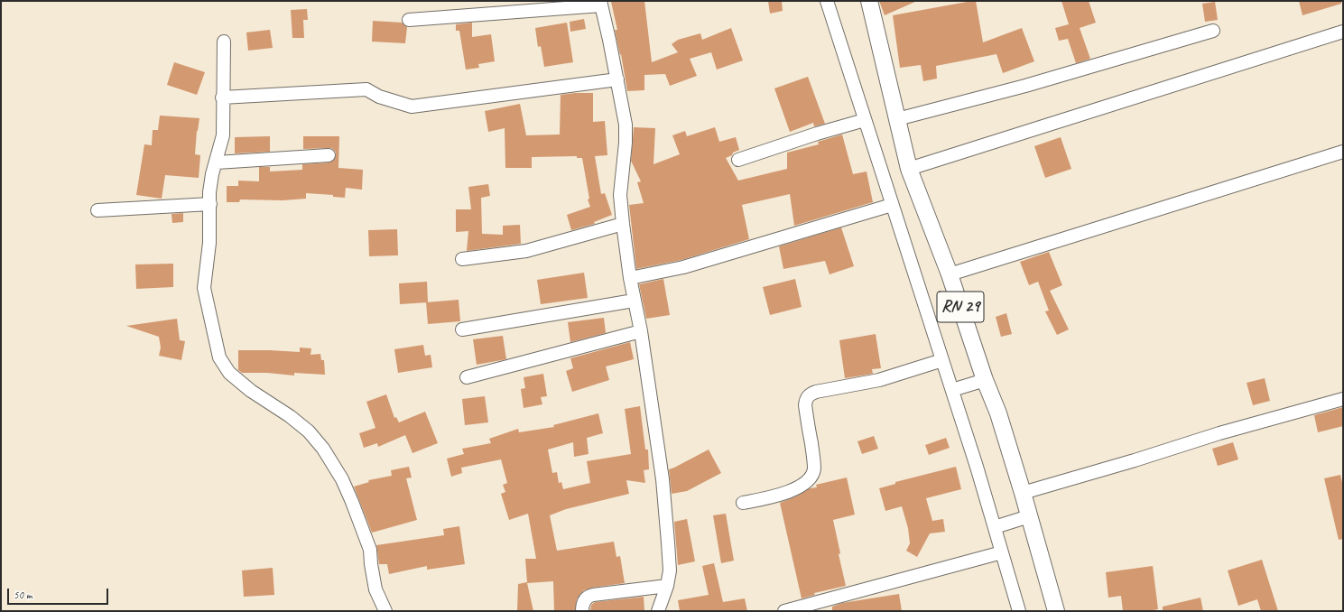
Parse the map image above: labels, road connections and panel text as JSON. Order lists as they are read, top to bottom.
{
  "streets": {
    "main road": ["RN 29"]
  },
  "scale_bar": "50 m"
}
